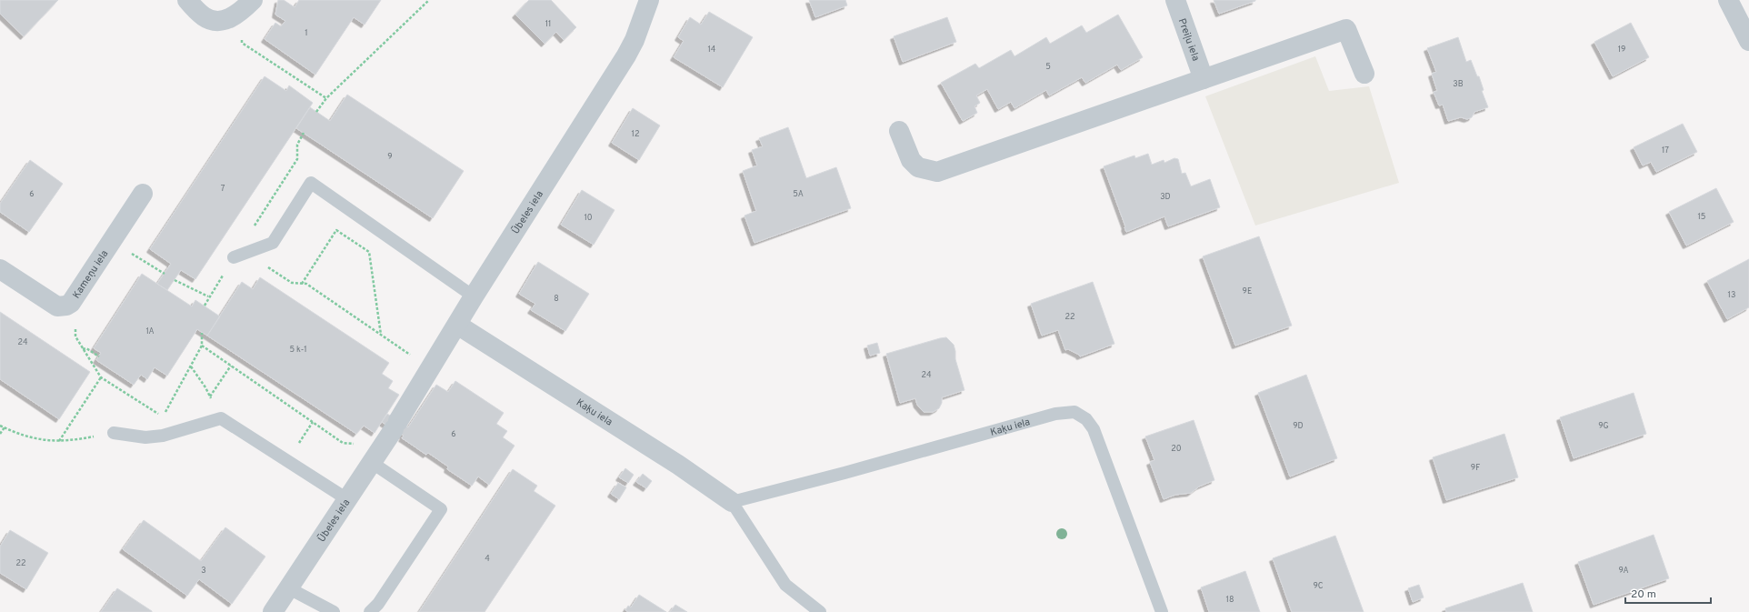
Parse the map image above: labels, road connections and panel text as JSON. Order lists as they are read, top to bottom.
{
  "streets": {
    "street": [
      "Preiļu iela",
      "Ūbeles iela",
      "Kameņu iela",
      "Kaķu iela"
    ]
  },
  "crossings": [
    ["Ūbeles iela", "Kaķu iela"]
  ],
  "house_numbers": [
    "11",
    "1",
    "14",
    "19",
    "5",
    "3B",
    "12",
    "17",
    "9",
    "7",
    "6",
    "5A",
    "3D",
    "15",
    "10",
    "9E",
    "13",
    "8",
    "22",
    "1A",
    "24",
    "5 k-1",
    "24",
    "9D",
    "9G",
    "6",
    "20",
    "9F",
    "4",
    "22",
    "3",
    "9A",
    "9C",
    "18"
  ],
  "scale_bar": "20 m"
}
